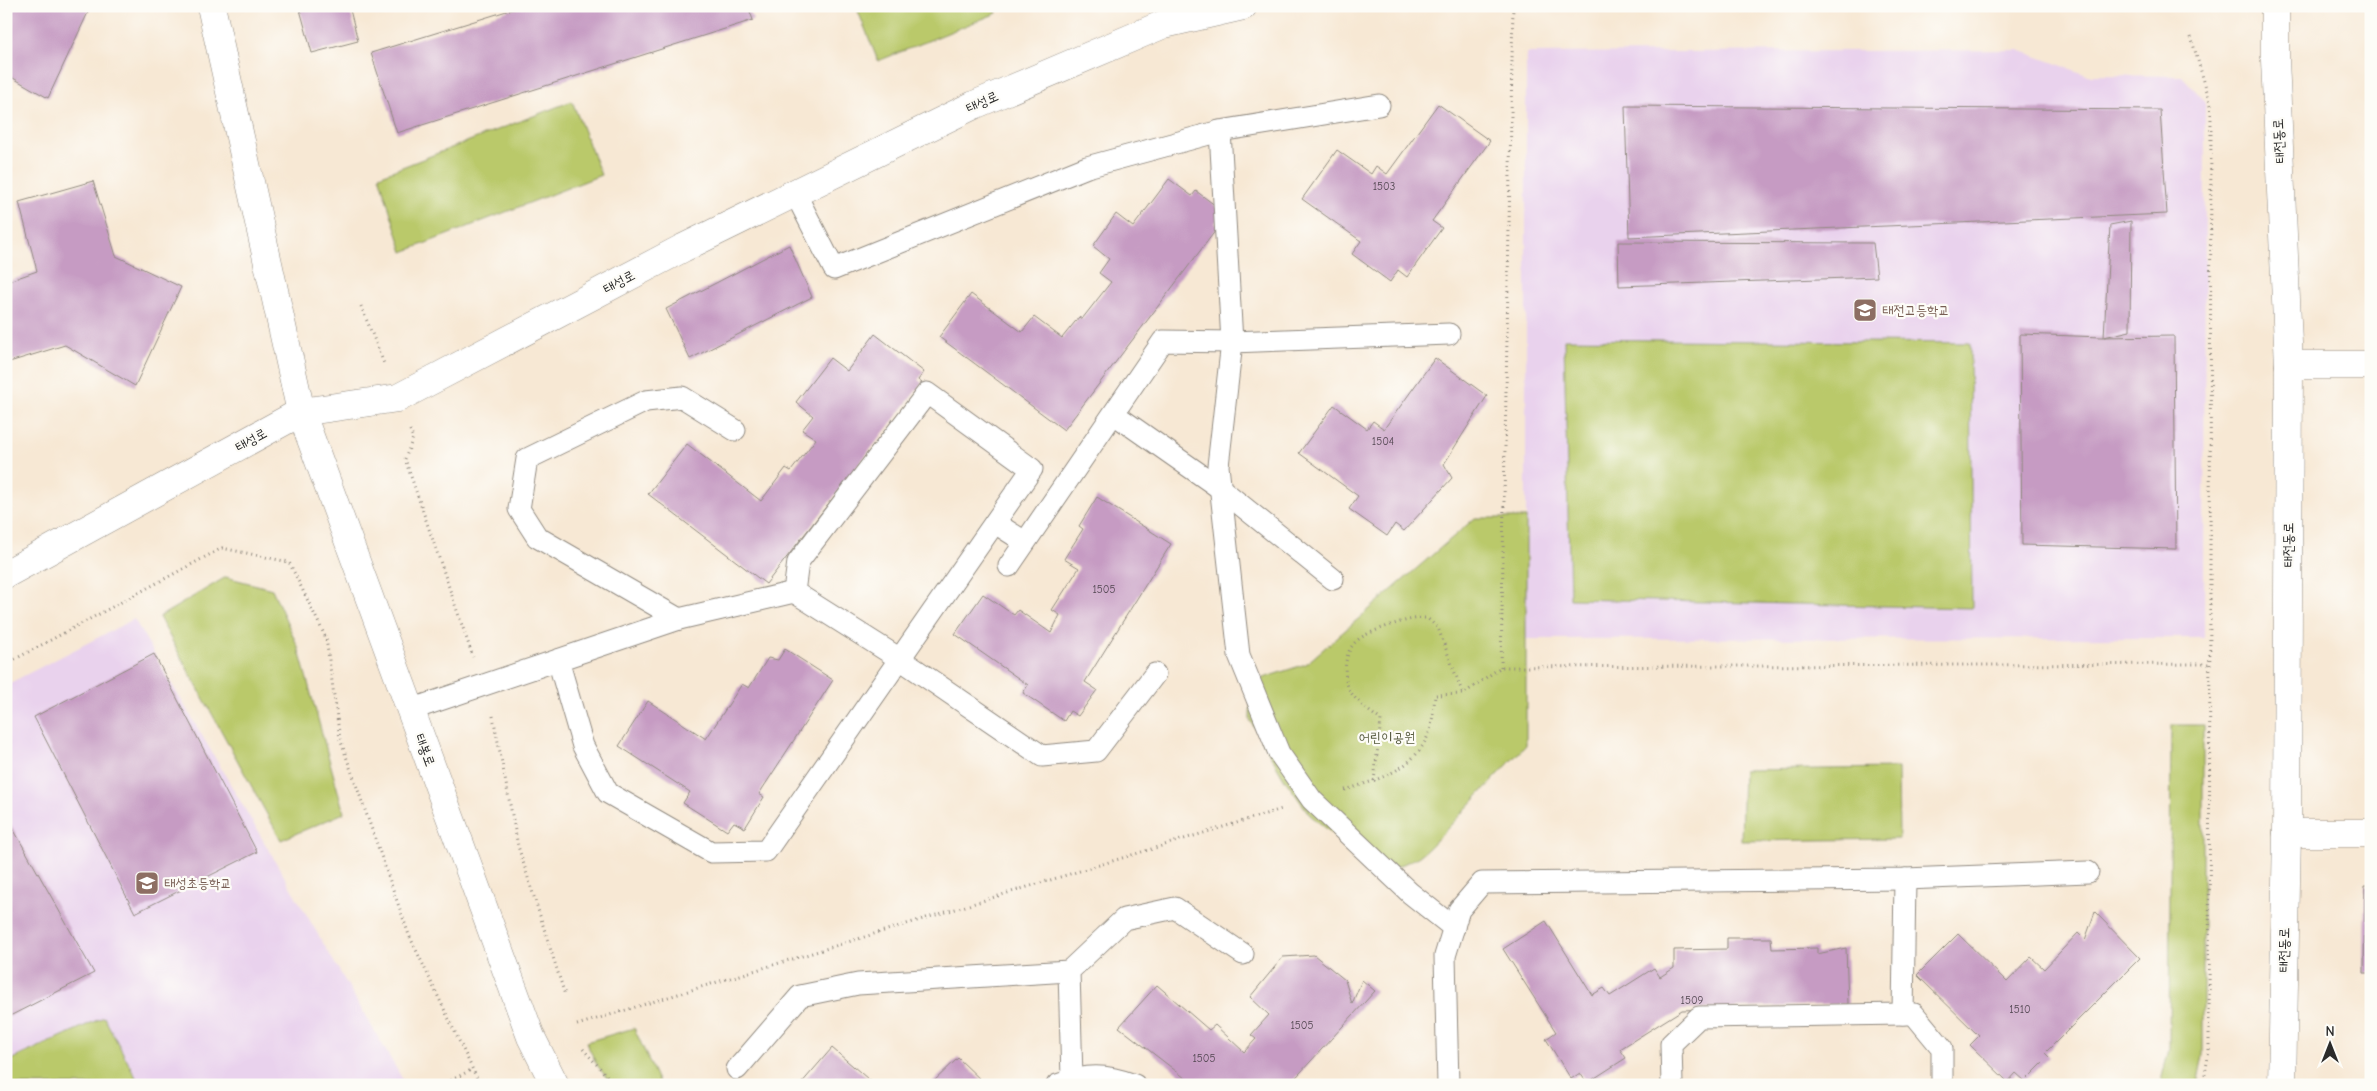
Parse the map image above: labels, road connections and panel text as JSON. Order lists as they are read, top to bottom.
{
  "streets": {
    "street": ["태성로", "태전동로", "태봉로"]
  },
  "crossings": [
    ["태성로", "태봉로"]
  ],
  "parks": ["어린이공원"],
  "places": {
    "school or university": ["태전고등학교", "태성초등학교"]
  },
  "house_numbers": [
    "1503",
    "1504",
    "1505",
    "1509",
    "1510",
    "1505",
    "1505"
  ],
  "north": "top"
}
